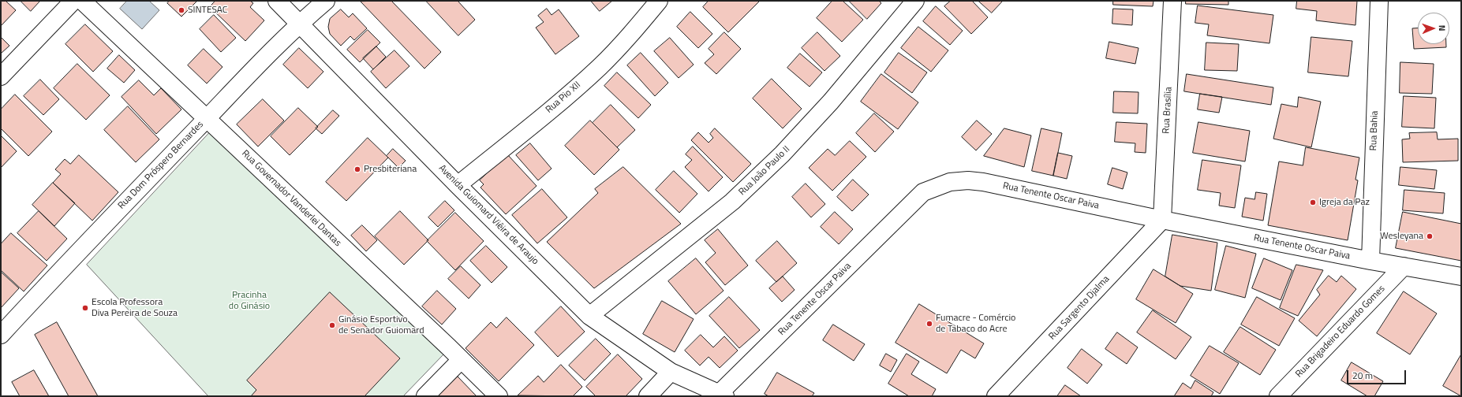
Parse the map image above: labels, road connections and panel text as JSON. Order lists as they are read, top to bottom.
{
  "streets": {
    "street": [
      "Rua Pio XII",
      "Rua Brasília",
      "Rua Bahia",
      "Rua Dom Próspero Bernardes",
      "Rua João Paulo II",
      "Rua Tenente Oscar Paiva",
      "Rua Governador Vanderlei Dantas",
      "Avenida Guiomard Viêira de Araujo",
      "Rua Sargento Djalma",
      "Rua Brigadeiro Eduardo Gomes"
    ]
  },
  "crossings": [
    ["Rua Pio XII", "Avenida Guiomard Viêira de Araujo"],
    ["Rua Brasília", "Rua Tenente Oscar Paiva"],
    ["Rua Brasília", "Rua Sargento Djalma"],
    ["Rua Bahia", "Rua Tenente Oscar Paiva"],
    ["Rua Dom Próspero Bernardes", "Rua Governador Vanderlei Dantas"],
    ["Rua Dom Próspero Bernardes", "Avenida Guiomard Viêira de Araujo"],
    ["Rua João Paulo II", "Avenida Guiomard Viêira de Araujo"],
    ["Rua Tenente Oscar Paiva", "Avenida Guiomard Viêira de Araujo"],
    ["Rua Tenente Oscar Paiva", "Rua Sargento Djalma"],
    ["Rua Tenente Oscar Paiva", "Rua Brigadeiro Eduardo Gomes"]
  ],
  "parks": ["Pracinha do Ginásio"],
  "places": [
    "SINTESAC",
    "Presbiteriana",
    "Igreja da Paz",
    "Wesleyana",
    "Escola Professora Diva Pereira de Souza",
    "Fumacre - Comércio de Tabaco do Acre",
    "Ginásio Esportivo de Senador Guiomard"
  ],
  "scale_bar": "20 m",
  "north": "right"
}
